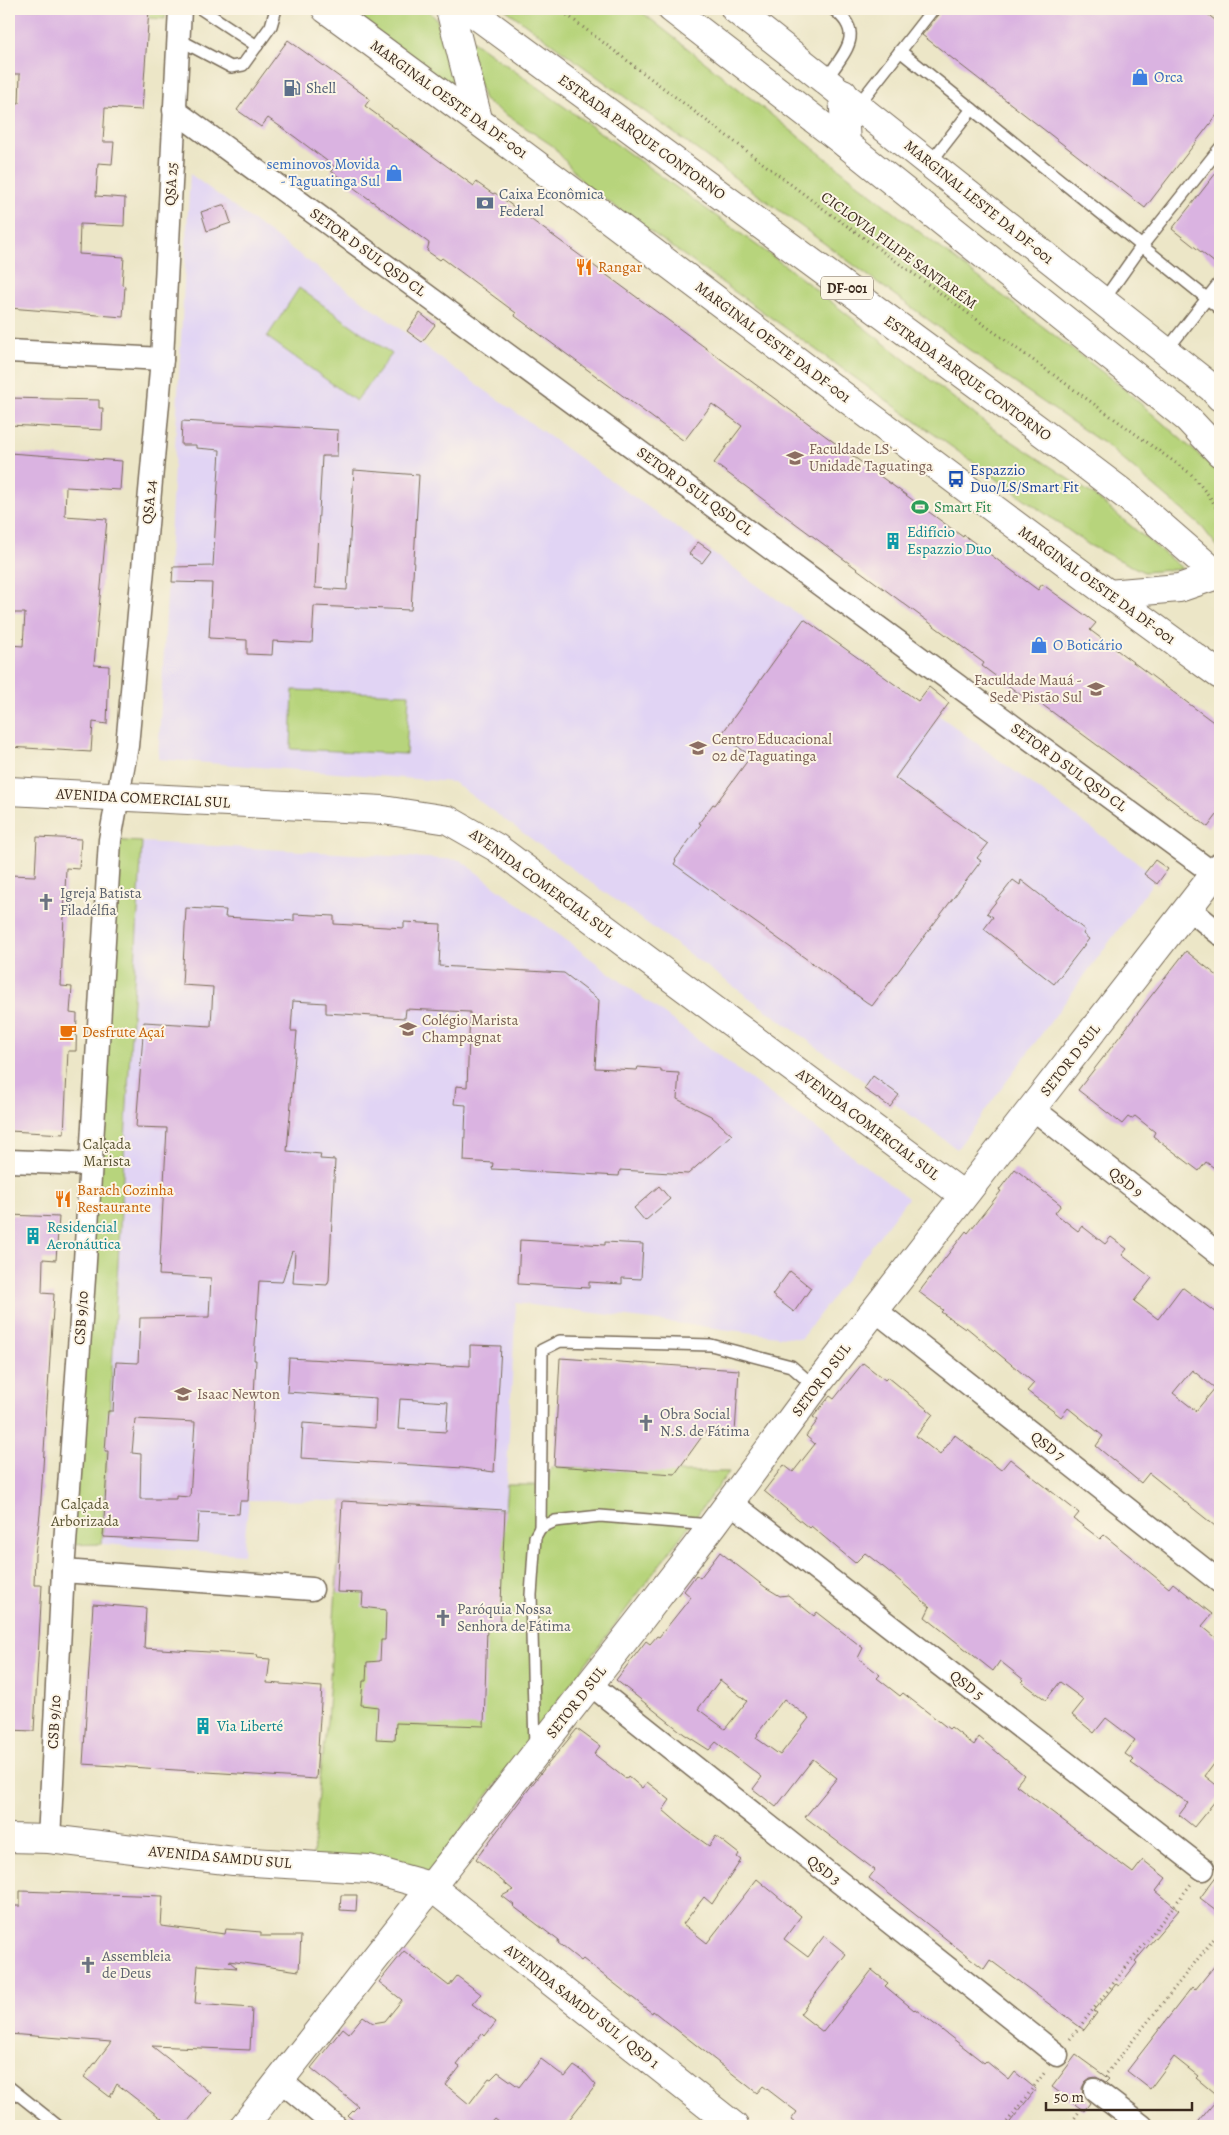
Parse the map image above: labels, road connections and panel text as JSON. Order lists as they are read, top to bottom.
{
  "streets": {
    "main road": [
      "MARGINAL OESTE DA DF-001",
      "ESTRADA PARQUE CONTORNO",
      "MARGINAL LESTE DA DF-001",
      "DF-001",
      "AVENIDA COMERCIAL SUL",
      "SETOR D SUL",
      "AVENIDA SAMDU SUL",
      "AVENIDA SAMDU SUL / QSD 1"
    ],
    "street": [
      "QSA 25",
      "SETOR D SUL QSD CL",
      "QSA 24",
      "QSD 9",
      "CSB 9/10",
      "QSD 7",
      "QSD 5",
      "QSD 3"
    ],
    "path": ["CICLOVIA FILIPE SANTARÉM"]
  },
  "crossings": [
    ["QSA 25", "SETOR D SUL QSD CL"],
    ["QSA 25", "QSA 24"],
    ["SETOR D SUL QSD CL", "SETOR D SUL"],
    ["QSA 24", "AVENIDA COMERCIAL SUL"],
    ["QSA 24", "CSB 9/10"],
    ["AVENIDA COMERCIAL SUL", "SETOR D SUL"],
    ["AVENIDA COMERCIAL SUL", "CSB 9/10"],
    ["SETOR D SUL", "QSD 9"],
    ["SETOR D SUL", "QSD 7"],
    ["SETOR D SUL", "QSD 5"],
    ["SETOR D SUL", "AVENIDA SAMDU SUL"],
    ["SETOR D SUL", "QSD 3"],
    ["SETOR D SUL", "AVENIDA SAMDU SUL / QSD 1"],
    ["CSB 9/10", "AVENIDA SAMDU SUL"],
    ["AVENIDA SAMDU SUL", "AVENIDA SAMDU SUL / QSD 1"]
  ],
  "parks": ["Calçada Marista", "Calçada Arborizada"],
  "places": {
    "shop": ["Orca", "seminovos Movida - Taguatinga Sul", "O Boticário"],
    "fuel station": ["Shell"],
    "bank": ["Caixa Econômica Federal"],
    "restaurant": ["Rangar", "Barach Cozinha Restaurante"],
    "school or university": [
      "Faculdade LS - Unidade Taguatinga",
      "Faculdade Mauá - Sede Pistão Sul",
      "Centro Educacional 02 de Taguatinga",
      "Colégio Marista Champagnat",
      "Isaac Newton"
    ],
    "bus stop": ["Espazzio Duo/LS/Smart Fit"],
    "sports": ["Smart Fit"],
    "building": ["Edifício Espazzio Duo", "Residencial Aeronáutica", "Via Liberté"],
    "church": [
      "Igreja Batista Filadélfia",
      "Obra Social N.S. de Fátima",
      "Paróquia Nossa Senhora de Fátima",
      "Assembleia de Deus"
    ],
    "cafe": ["Desfrute Açaí"]
  },
  "scale_bar": "50 m"
}
